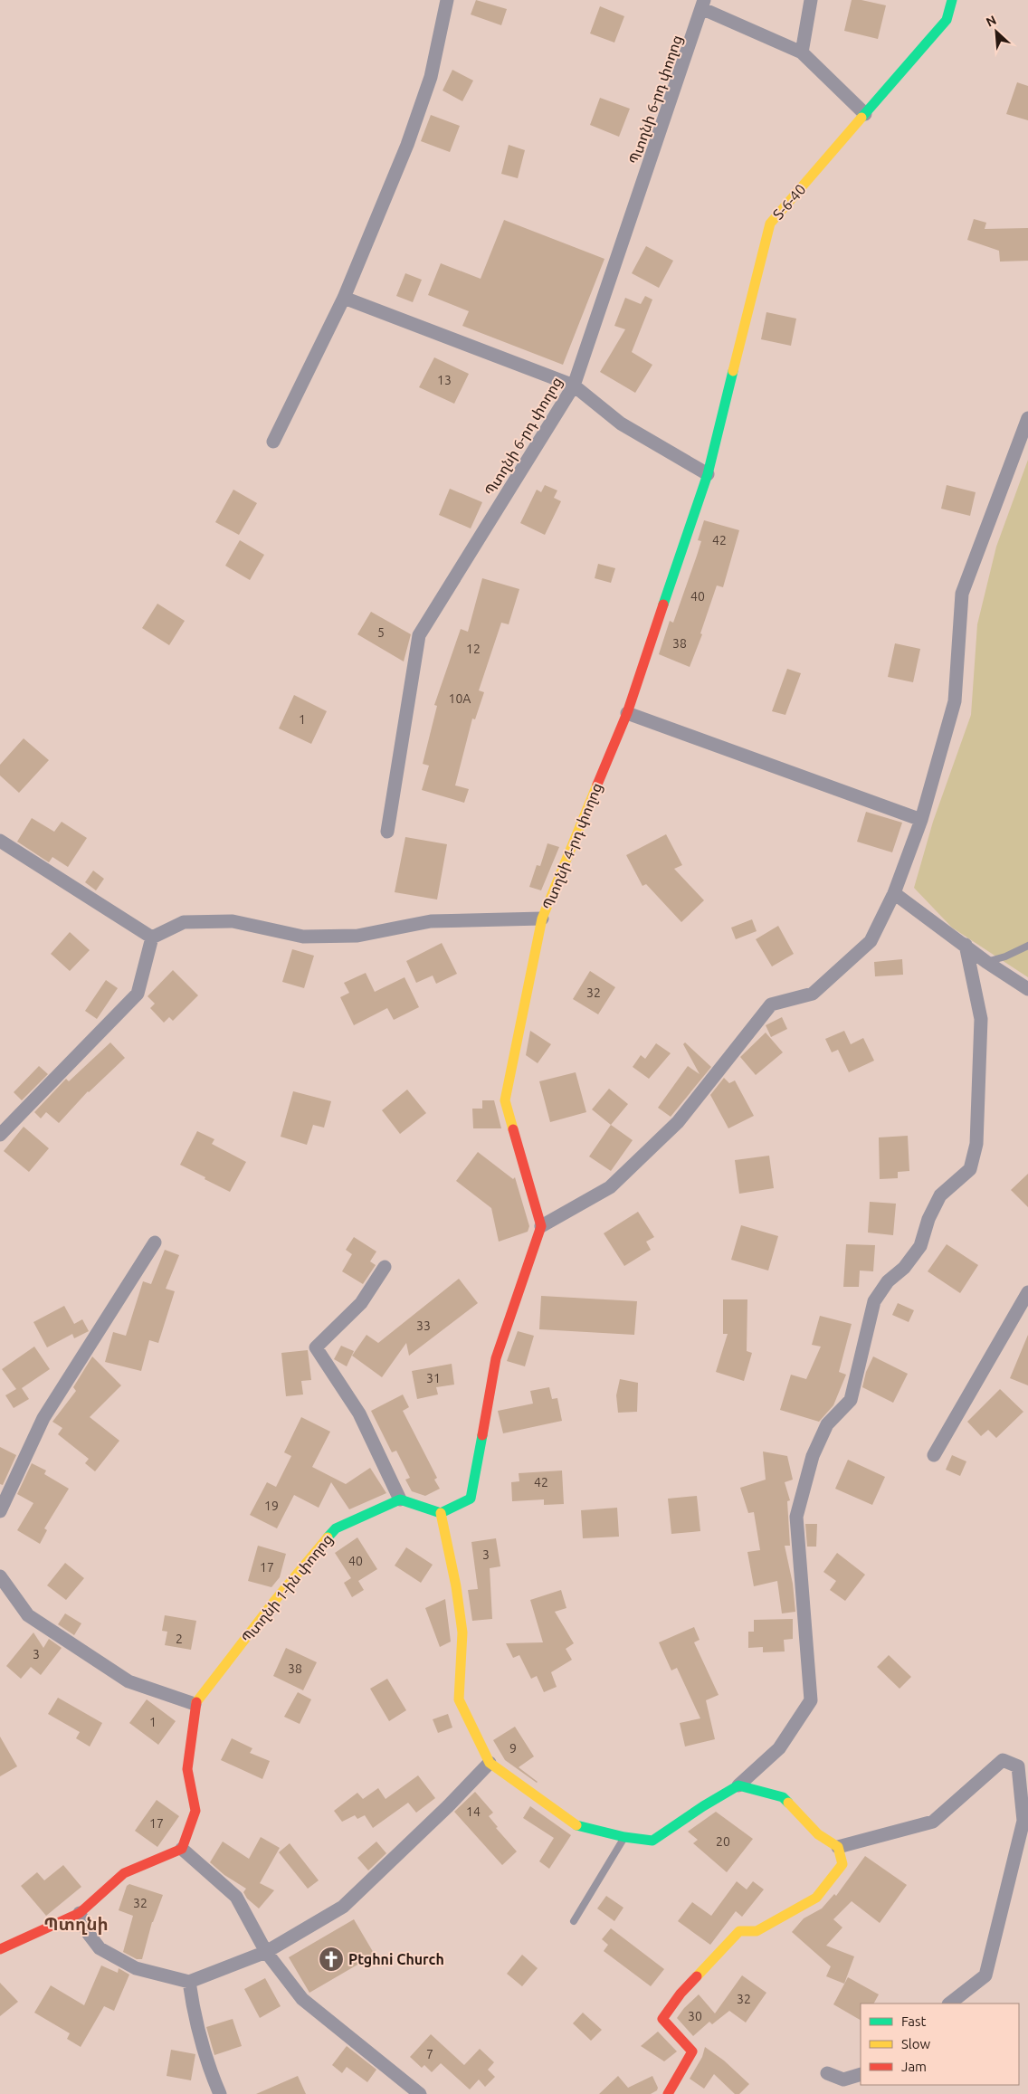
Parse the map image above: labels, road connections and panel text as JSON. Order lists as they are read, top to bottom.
{
  "streets": {
    "street": [
      "Պտղնի 6-րդ փողոց",
      "Տ-6-40",
      "Պտղնի 4-րդ փողոց",
      "Պտղնի 1-ին փողոց"
    ]
  },
  "crossings": [
    ["Տ-6-40", "Պտղնի 4-րդ փողոց"]
  ],
  "districts": ["Պտղնի"],
  "places": {
    "church": ["Ptghni Church"]
  },
  "house_numbers": [
    "13",
    "42",
    "40",
    "5",
    "38",
    "12",
    "10A",
    "1",
    "32",
    "33",
    "31",
    "42",
    "19",
    "3",
    "40",
    "17",
    "2",
    "3",
    "38",
    "1",
    "9",
    "14",
    "17",
    "20",
    "32",
    "32",
    "30",
    "7"
  ],
  "legend": ["Fast", "Slow", "Jam"],
  "north": "top left"
}
